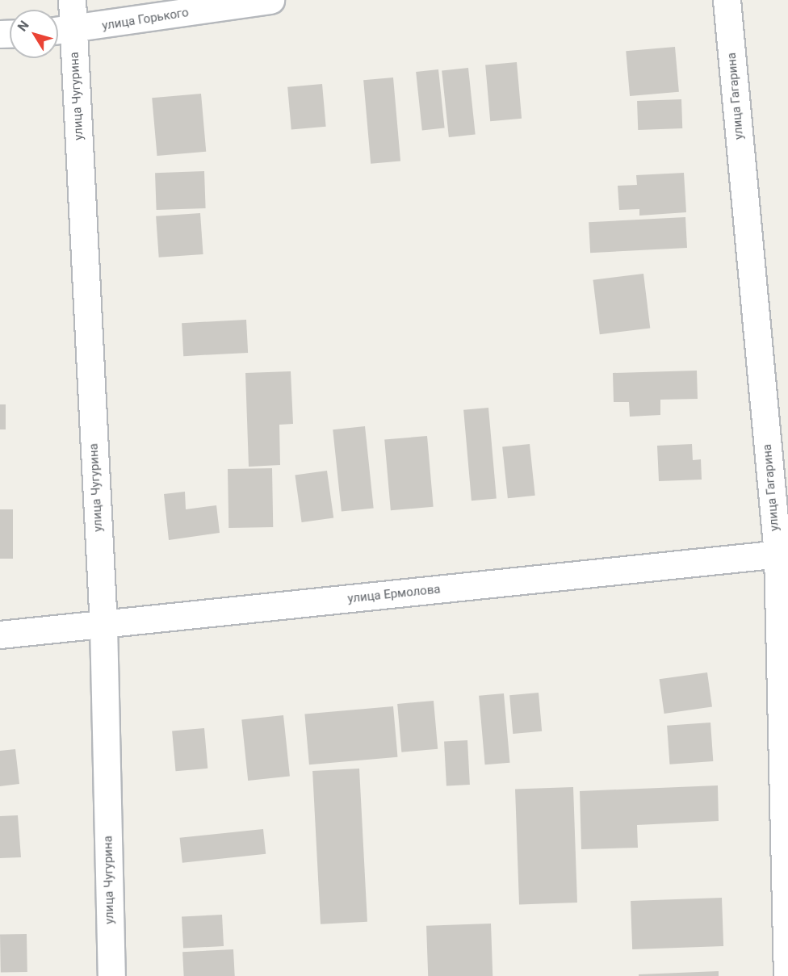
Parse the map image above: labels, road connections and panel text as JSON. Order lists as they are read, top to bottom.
{
  "streets": {
    "street": [
      "улица Горького",
      "улица Чугурина",
      "улица Гагарина",
      "улица Ермолова"
    ]
  },
  "crossings": [
    ["улица Горького", "улица Чугурина"],
    ["улица Чугурина", "улица Ермолова"],
    ["улица Гагарина", "улица Ермолова"]
  ],
  "north": "top left"
}
